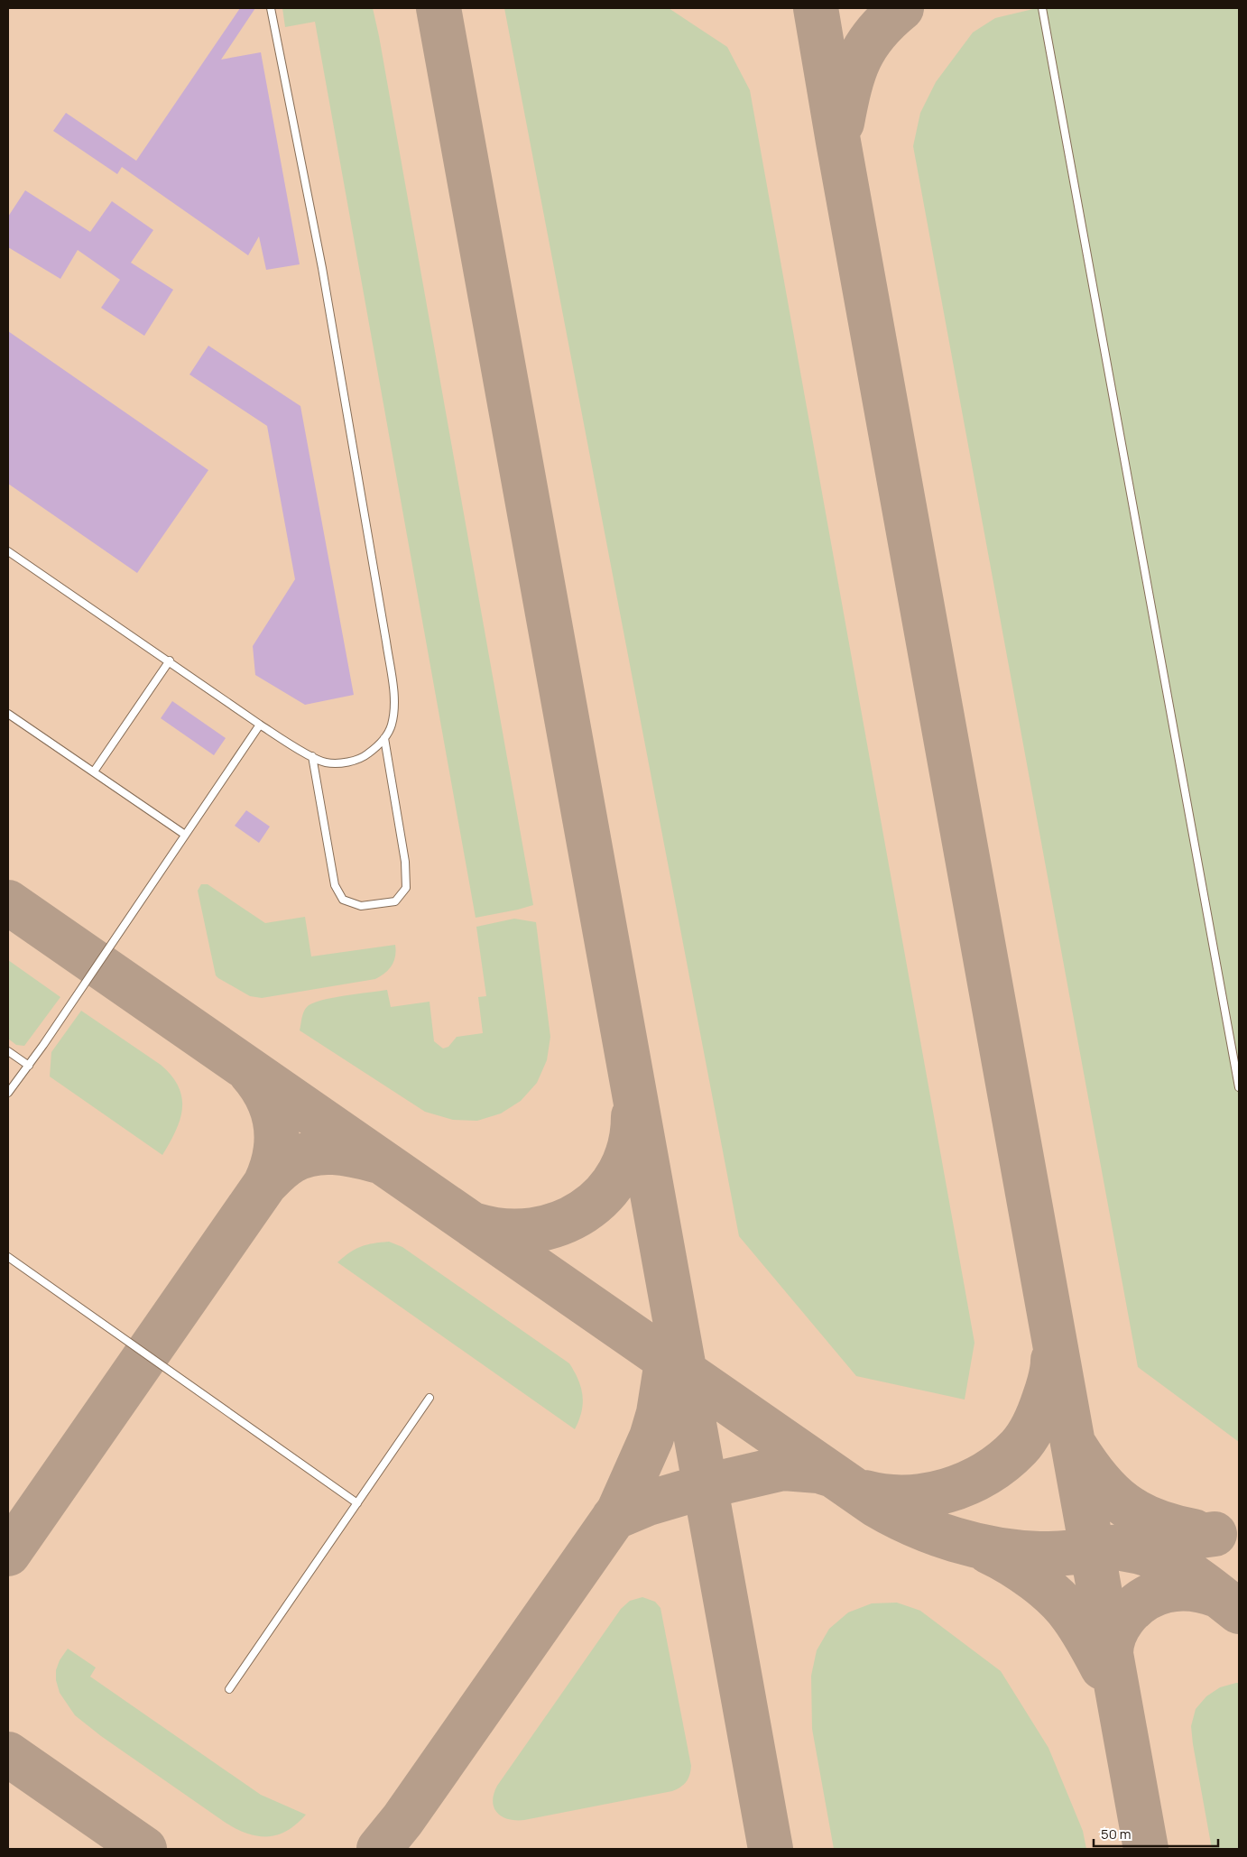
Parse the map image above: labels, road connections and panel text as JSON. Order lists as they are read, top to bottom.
{
  "scale_bar": "50 m"
}
